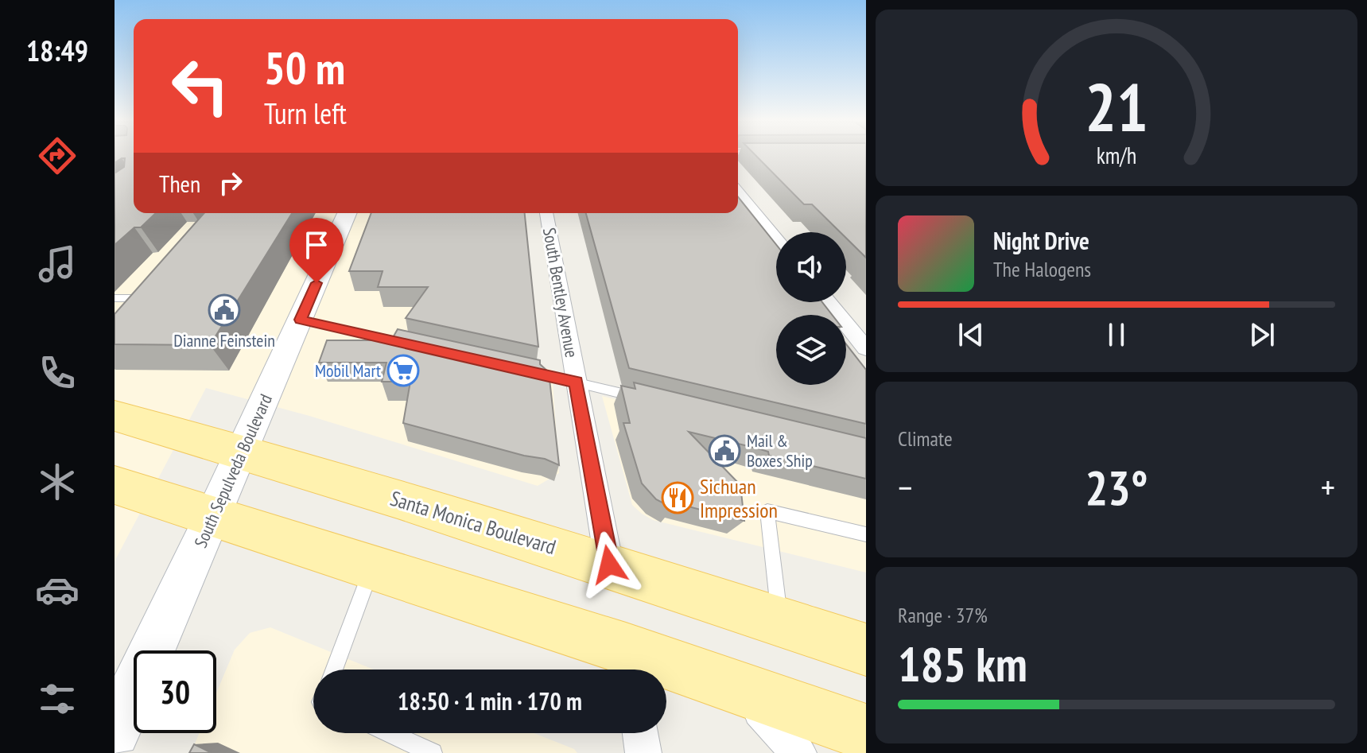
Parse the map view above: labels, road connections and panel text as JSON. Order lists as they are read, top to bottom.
{
  "streets": {
    "main road": ["South Sepulveda Boulevard", "Santa Monica Boulevard"],
    "street": ["South Bentley Avenue"]
  },
  "crossings": [
    ["South Bentley Avenue", "Santa Monica Boulevard"],
    ["South Sepulveda Boulevard", "Santa Monica Boulevard"]
  ],
  "places": {
    "public building": ["Dianne Feinstein", "Mail & Boxes Ship"],
    "supermarket": ["Mobil Mart"],
    "restaurant": ["Sichuan Impression"]
  },
  "page": {
    "tabs": "18:49",
    "turn": ["50 m", "Turn left"],
    "then": "Then",
    "song": ["Night Drive", "The Halogens"],
    "tile": [
      "Climate",
      ["Range · 37%", "185 km"]
    ],
    "heat": ["−", "23°", "+"],
    "limit": "30",
    "trip": "18:50 · 1 min · 170 m",
    "gauge": ["21", "km/h"]
  }
}
